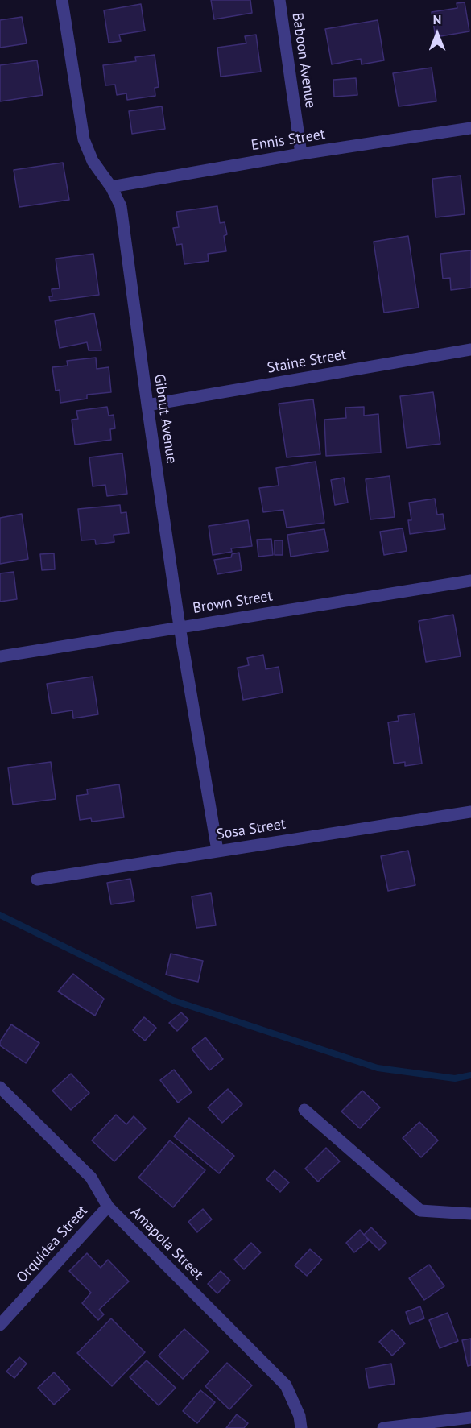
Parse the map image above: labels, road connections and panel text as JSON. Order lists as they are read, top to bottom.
{
  "streets": {
    "street": [
      "Baboon Avenue",
      "Ennis Street",
      "Staine Street",
      "Gibnut Avenue",
      "Brown Street",
      "Sosa Street",
      "Amapola Street",
      "Orquídea Street"
    ]
  },
  "crossings": [
    ["Baboon Avenue", "Ennis Street"],
    ["Ennis Street", "Gibnut Avenue"],
    ["Staine Street", "Gibnut Avenue"],
    ["Gibnut Avenue", "Brown Street"],
    ["Gibnut Avenue", "Sosa Street"],
    ["Amapola Street", "Orquídea Street"]
  ],
  "north": "top"
}
